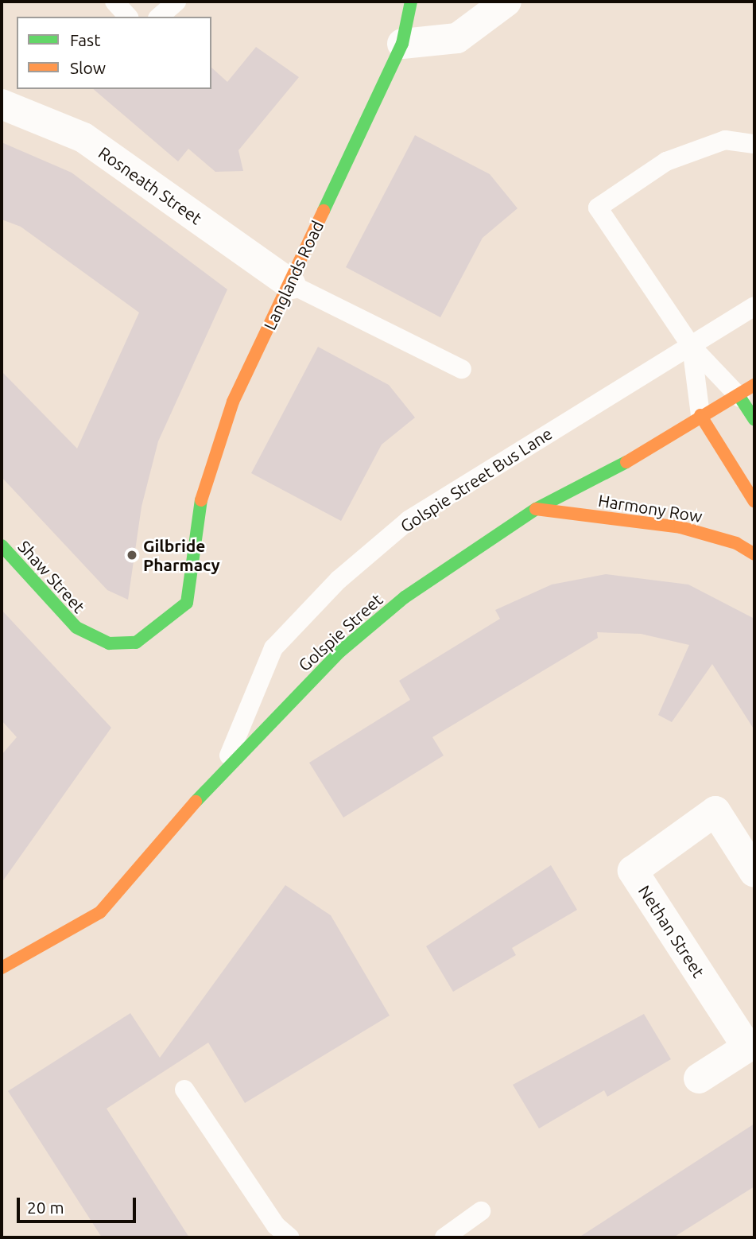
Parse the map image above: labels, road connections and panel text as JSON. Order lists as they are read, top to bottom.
{
  "streets": {
    "street": [
      "Rosneath Street",
      "Langlands Road",
      "Harmony Row",
      "Shaw Street",
      "Golspie Street",
      "Nethan Street"
    ],
    "lane": ["Golspie Street Bus Lane"]
  },
  "crossings": [
    ["Rosneath Street", "Langlands Road"],
    ["Langlands Road", "Shaw Street"],
    ["Golspie Street Bus Lane", "Golspie Street"],
    ["Harmony Row", "Golspie Street"]
  ],
  "places": ["Gilbride Pharmacy"],
  "legend": ["Fast", "Slow"],
  "scale_bar": "20 m"
}
